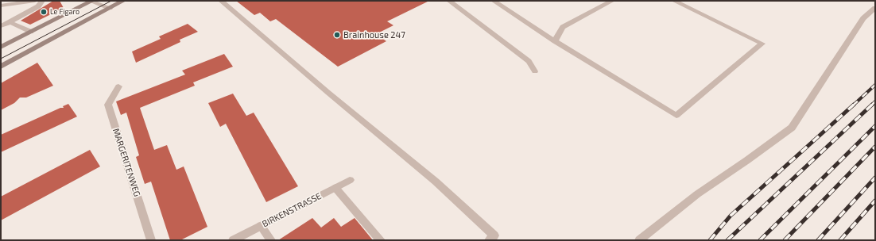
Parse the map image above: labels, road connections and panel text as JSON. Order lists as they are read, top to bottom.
{
  "streets": {
    "street": ["MARGERITENWEG", "BIRKENSTRASSE"]
  },
  "places": ["Le Figaro", "Brainhouse 247"]
}
